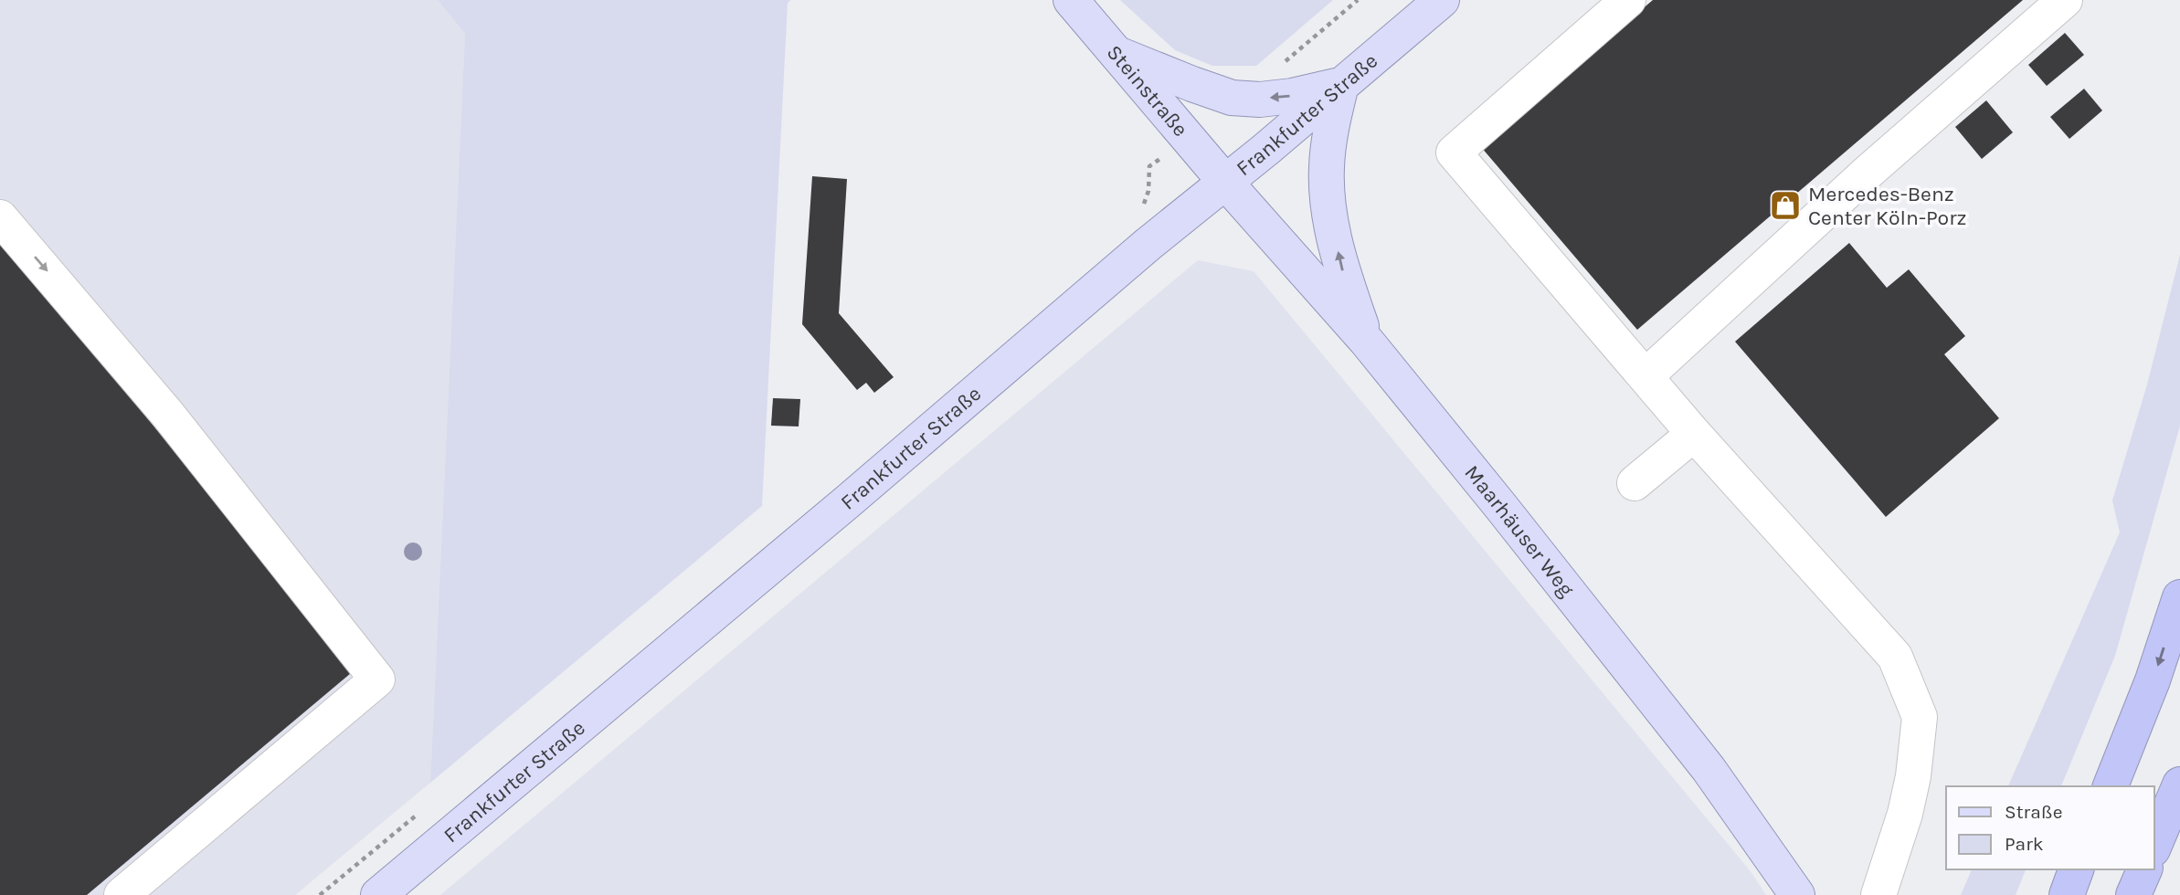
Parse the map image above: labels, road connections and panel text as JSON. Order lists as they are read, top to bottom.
{
  "streets": {
    "main road": ["Steinstraße", "Frankfurter Straße", "Maarhäuser Weg"]
  },
  "crossings": [
    ["Steinstraße", "Frankfurter Straße"],
    ["Steinstraße", "Maarhäuser Weg"],
    ["Frankfurter Straße", "Maarhäuser Weg"]
  ],
  "places": {
    "shop": ["Mercedes-Benz Center Köln-Porz"]
  },
  "legend": ["Straße", "Park"]
}
